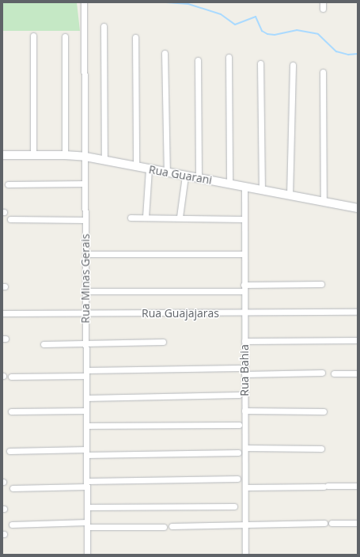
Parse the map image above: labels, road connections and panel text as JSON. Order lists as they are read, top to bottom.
{
  "streets": {
    "street": [
      "Rua Guarani",
      "Rua Minas Gerais",
      "Rua Guajajaras",
      "Rua Bahia"
    ]
  },
  "crossings": [
    ["Rua Guarani", "Rua Minas Gerais"],
    ["Rua Guarani", "Rua Bahia"],
    ["Rua Minas Gerais", "Rua Guajajaras"],
    ["Rua Guajajaras", "Rua Bahia"]
  ]
}
